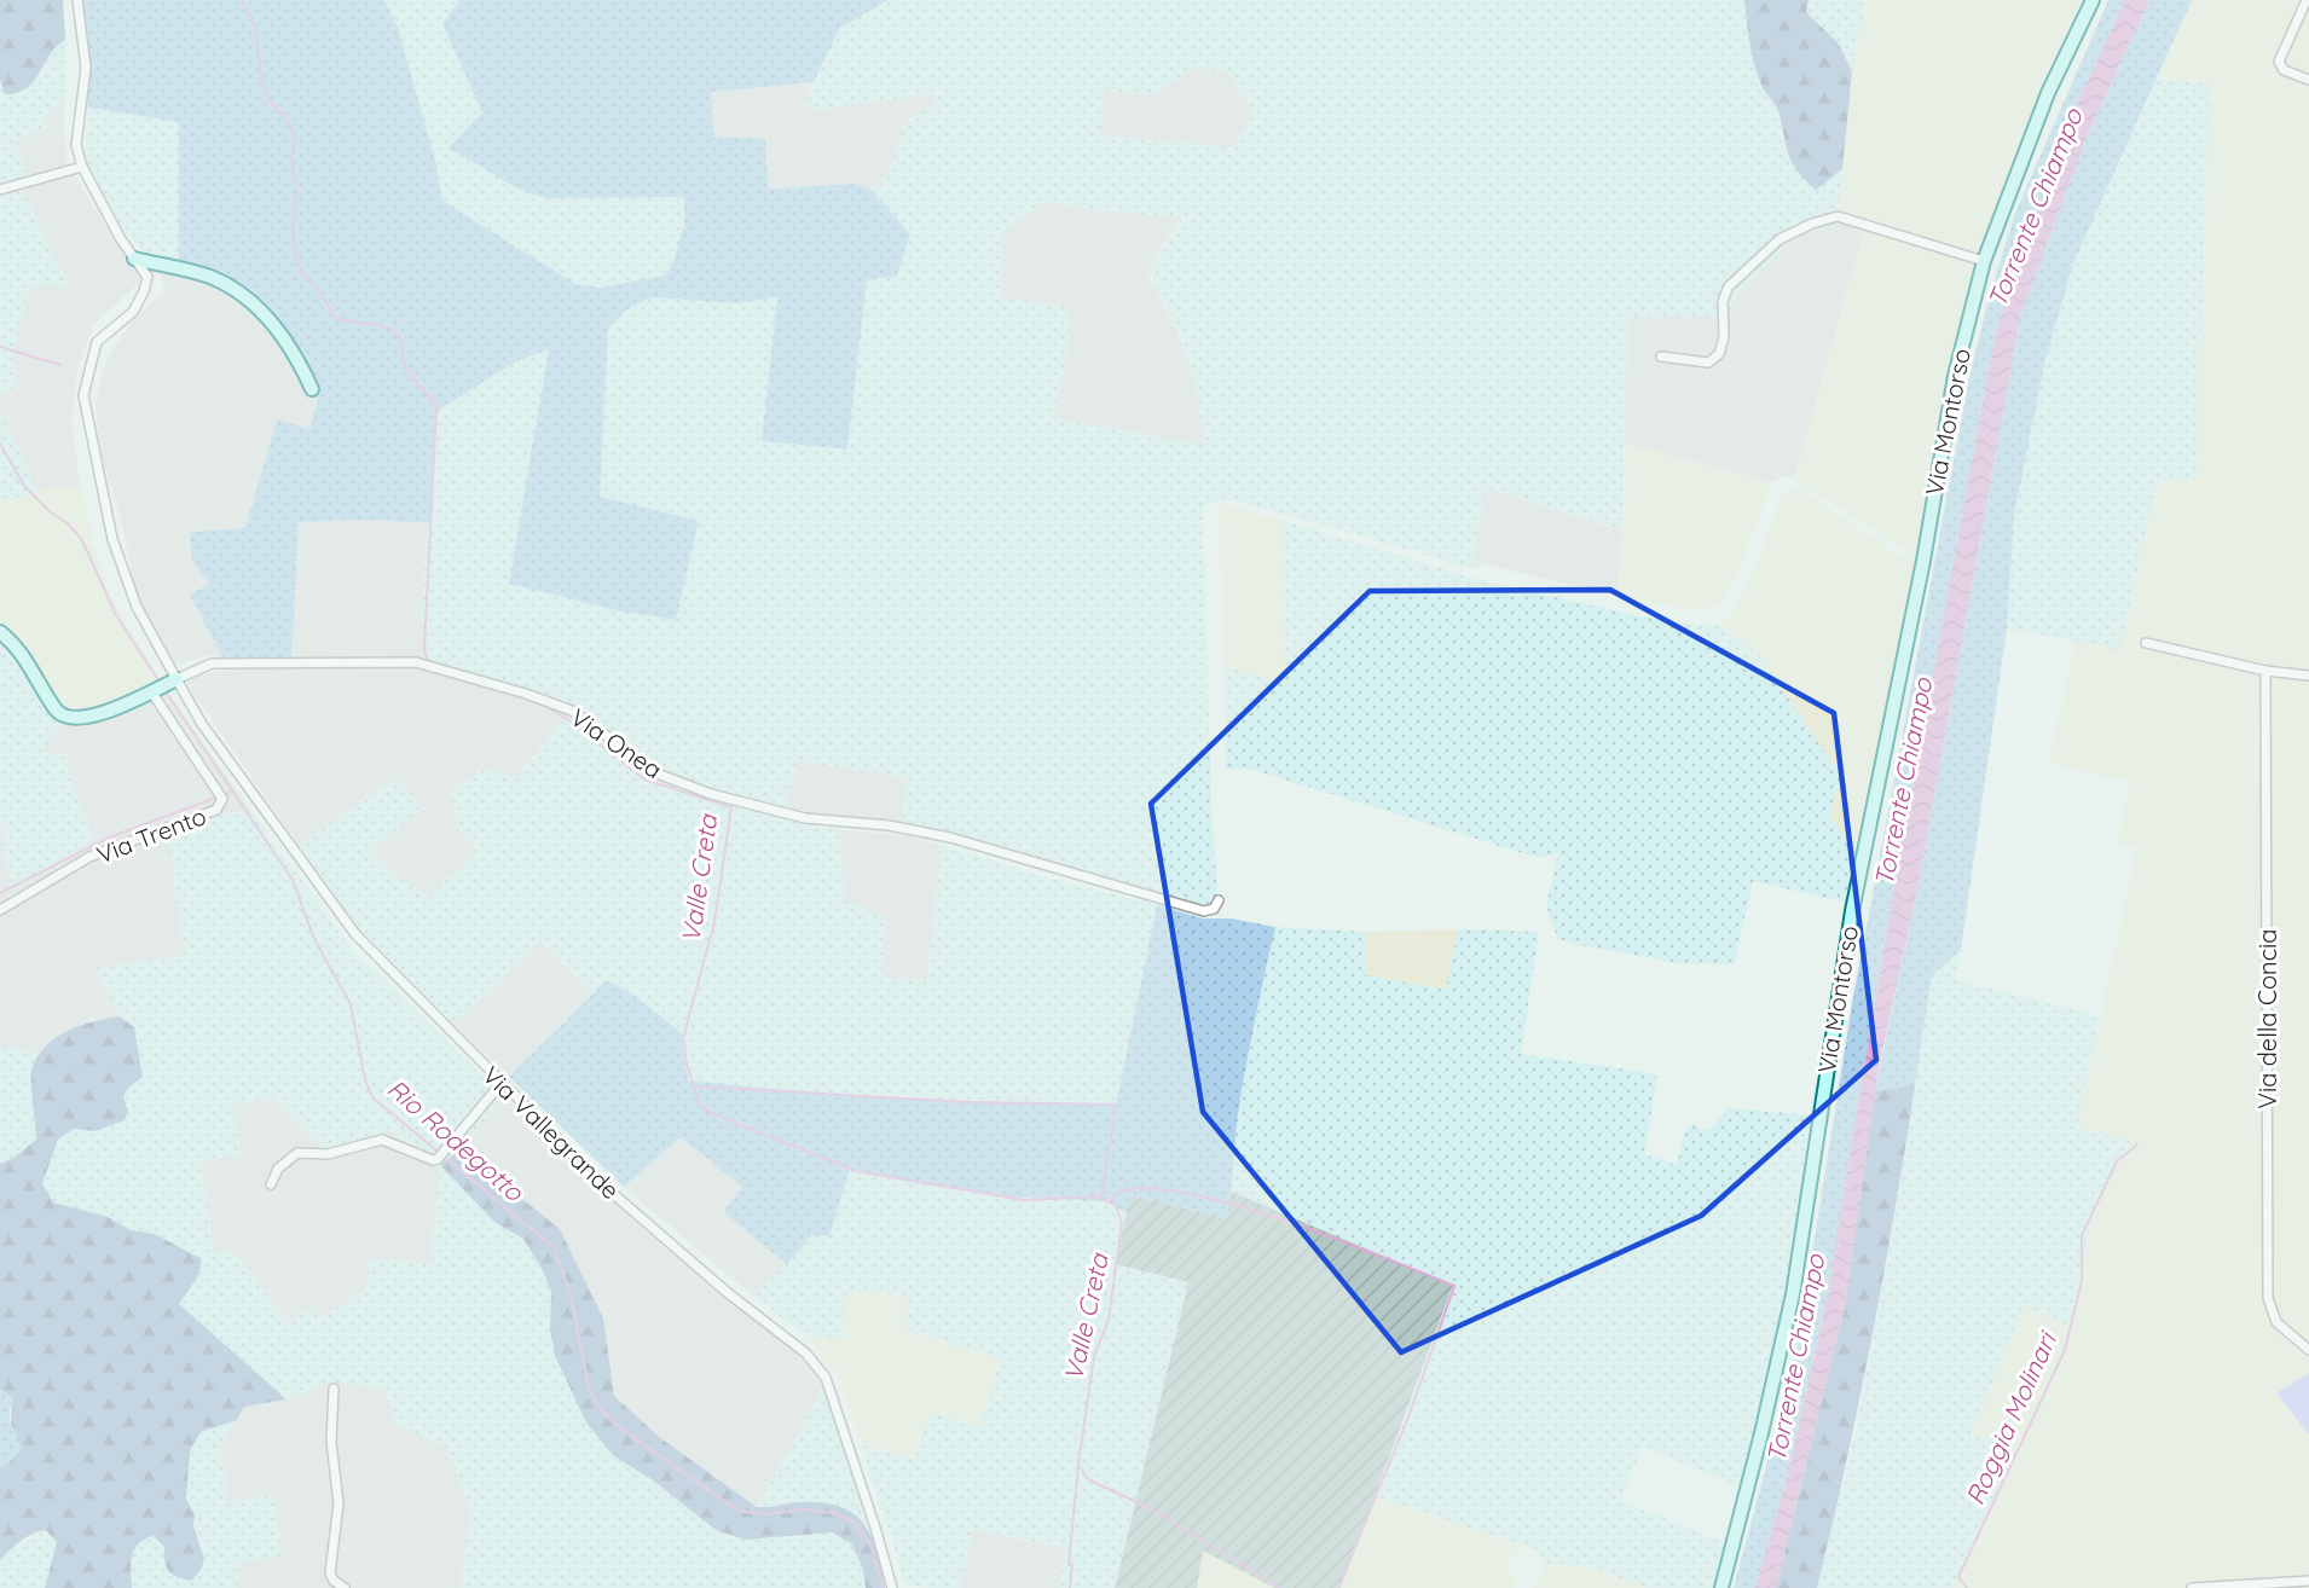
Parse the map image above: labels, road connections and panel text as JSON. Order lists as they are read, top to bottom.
{
  "streets": {
    "main road": ["Via Montorso"],
    "street": [
      "Via Onea",
      "Via Trento",
      "Via della Concia",
      "Via Vallegrande"
    ]
  },
  "crossings": [
    ["Via Onea", "Via Vallegrande"]
  ],
  "water": [
    "Torrente Chiampo",
    "Valle Creta",
    "Rio Rodegotto",
    "Roggia Molinari"
  ]
}
